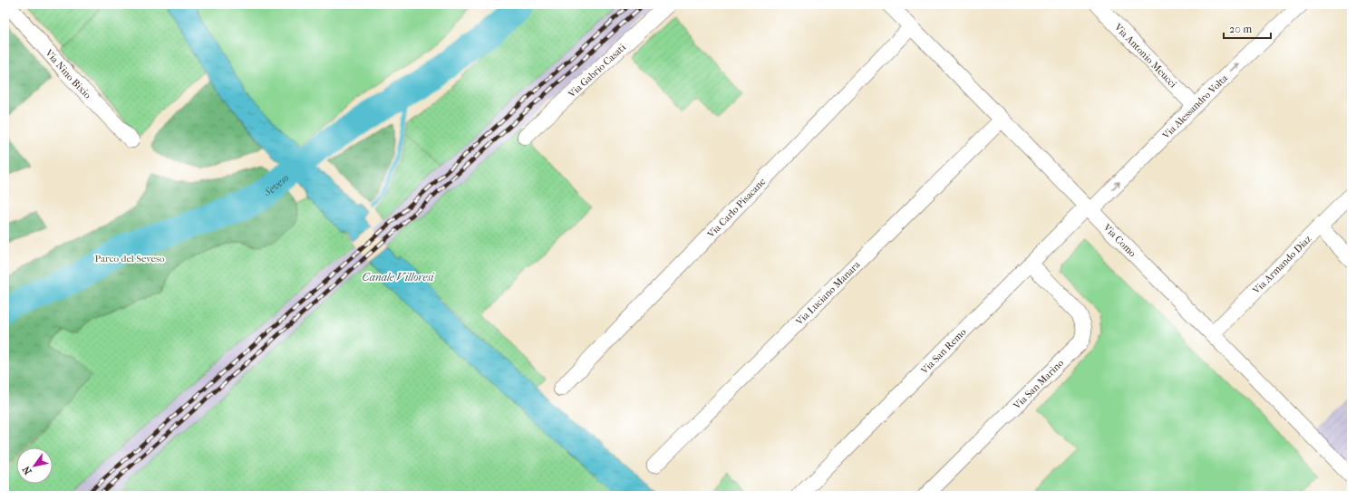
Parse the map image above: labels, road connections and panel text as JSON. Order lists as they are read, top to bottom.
{
  "streets": {
    "street": [
      "Via Antonio Meucci",
      "Via Gabrio Casati",
      "Via Nino Bixio",
      "Via Alessandro Volta",
      "Via Carlo Pisacane",
      "Via Como",
      "Via Armando Diaz",
      "Via Luciano Manara",
      "Via San Remo",
      "Via San Marino"
    ]
  },
  "crossings": [
    ["Via Antonio Meucci", "Via Alessandro Volta"],
    ["Via Alessandro Volta", "Via Como"],
    ["Via Alessandro Volta", "Via San Remo"],
    ["Via Carlo Pisacane", "Via Como"],
    ["Via Como", "Via Armando Diaz"],
    ["Via Como", "Via Luciano Manara"],
    ["Via Como", "Via San Remo"],
    ["Via San Remo", "Via San Marino"]
  ],
  "one_way": ["Via Alessandro Volta"],
  "water": ["Seveso", "Canale Villoresi"],
  "parks": ["Parco del Seveso"],
  "scale_bar": "20 m",
  "north": "bottom left"
}
